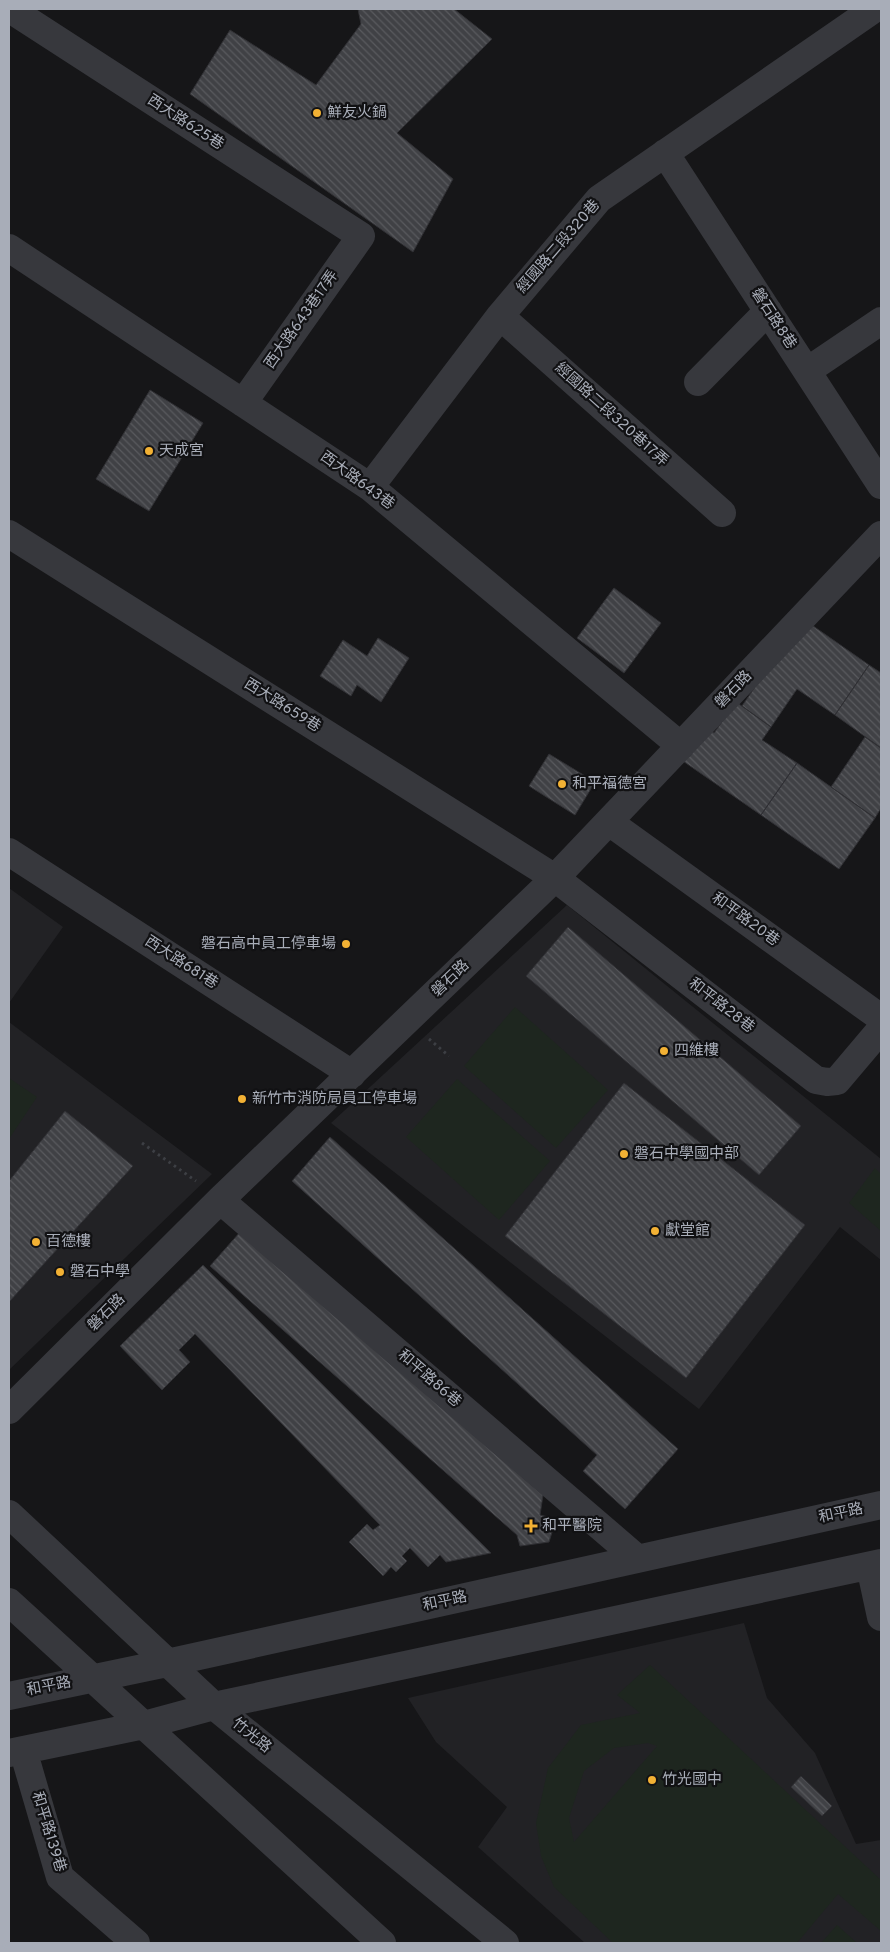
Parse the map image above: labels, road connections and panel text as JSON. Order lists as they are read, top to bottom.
{
  "streets": {
    "street": [
      "西大路625巷",
      "經國路二段320巷",
      "磐石路8巷",
      "西大路643巷17弄",
      "經國路二段320巷17弄",
      "西大路643巷",
      "磐石路",
      "西大路659巷",
      "和平路20巷",
      "西大路681巷",
      "和平路28巷",
      "和平路86巷",
      "和平路",
      "竹光路",
      "和平路139巷"
    ]
  },
  "crossings": [
    ["西大路625巷", "西大路643巷17弄"],
    ["經國路二段320巷", "磐石路8巷"],
    ["經國路二段320巷", "經國路二段320巷17弄"],
    ["經國路二段320巷", "西大路643巷"],
    ["西大路643巷17弄", "西大路643巷"],
    ["西大路643巷", "磐石路"],
    ["磐石路", "西大路659巷"],
    ["磐石路", "和平路20巷"],
    ["磐石路", "西大路681巷"],
    ["磐石路", "和平路28巷"],
    ["磐石路", "和平路86巷"],
    ["西大路659巷", "和平路28巷"],
    ["和平路86巷", "和平路"],
    ["和平路", "竹光路"]
  ],
  "places": {
    "other": [
      "鮮友火鍋",
      "天成宮",
      "和平福德宮",
      "磐石高中員工停車場",
      "四維樓",
      "新竹市消防局員工停車場",
      "磐石中學國中部",
      "獻堂館",
      "百德樓",
      "磐石中學",
      "竹光國中"
    ],
    "health": ["和平醫院"]
  }
}
